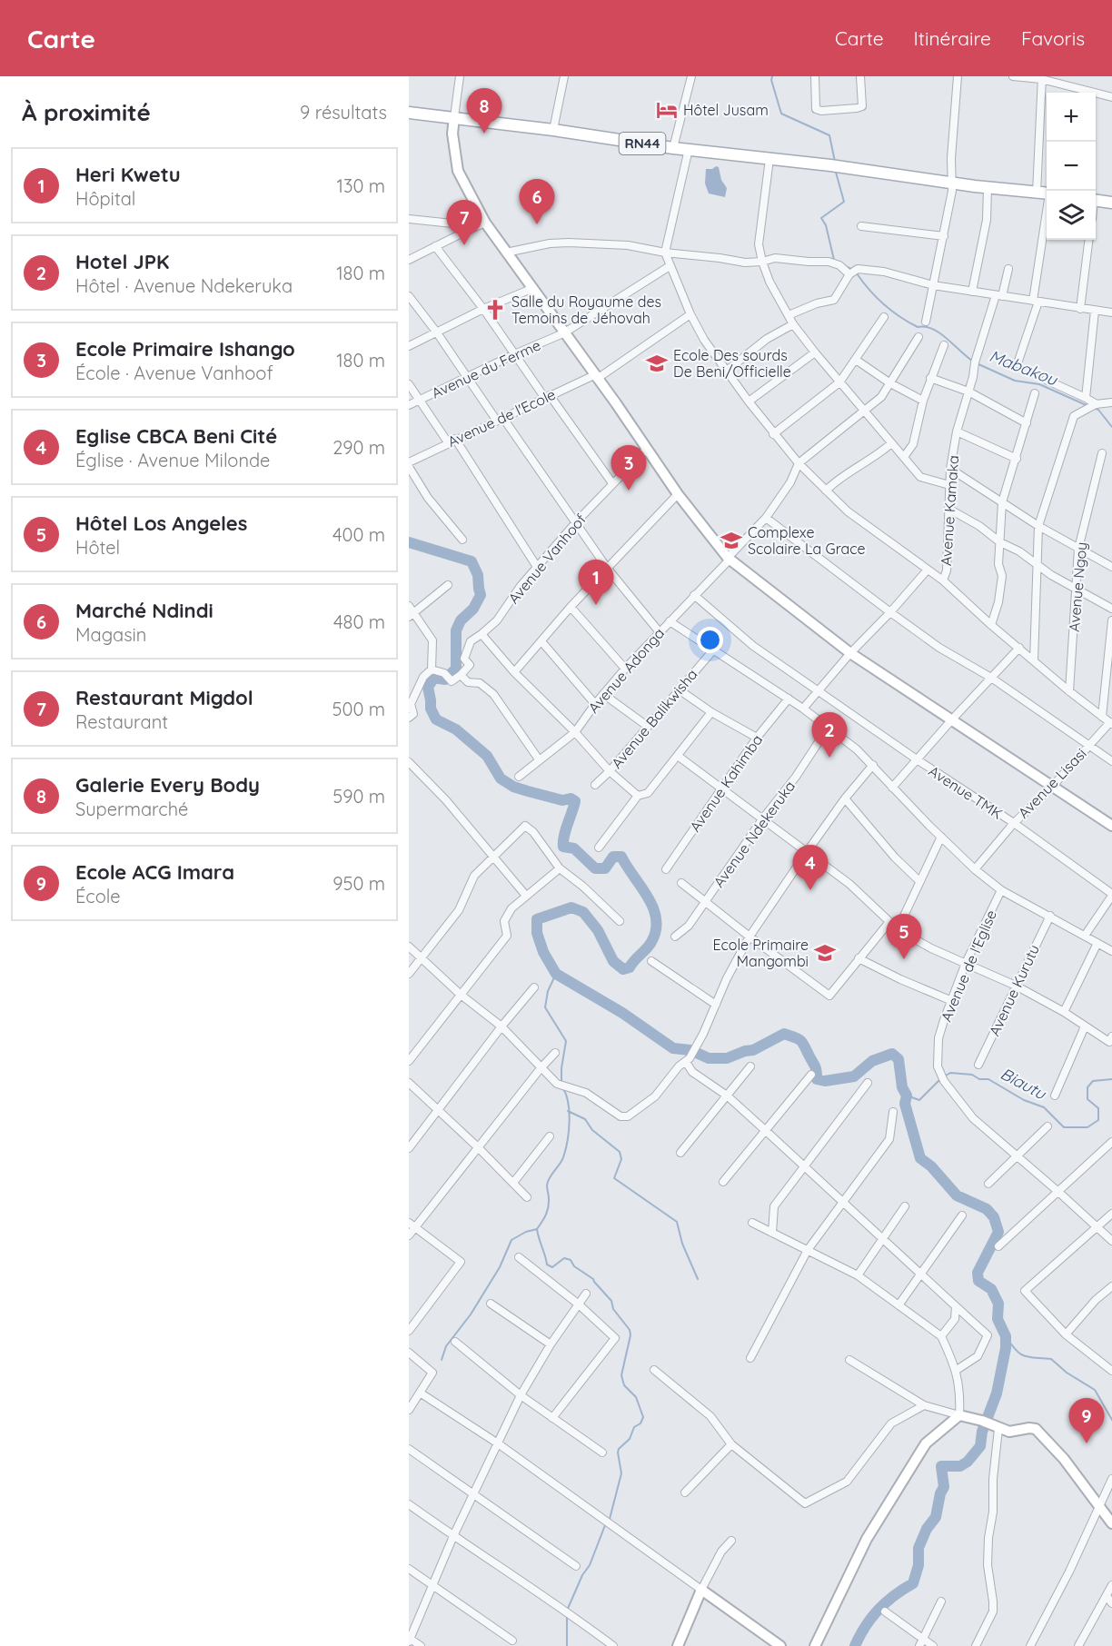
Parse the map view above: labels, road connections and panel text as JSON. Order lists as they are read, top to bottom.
{
  "streets": {
    "main road": ["RN44"],
    "street": [
      "Avenue du Ferme",
      "Avenue de l'Ecole",
      "Avenue Kamaka",
      "Avenue Vanhoof",
      "Avenue Ngoy",
      "Avenue Adonga",
      "Avenue Balikwisha",
      "Avenue Kahimba",
      "Avenue Lisasi",
      "Avenue TMK",
      "Avenue Ndekeruka",
      "Avenue de l'Eglise",
      "Avenue Kurutu"
    ]
  },
  "crossings": [
    ["Avenue Adonga", "Avenue TMK"],
    ["Avenue Lisasi", "Avenue TMK"]
  ],
  "water": ["Mabakou", "Biautu"],
  "places": {
    "hotel": ["Hôtel Jusam"],
    "church": ["Salle du Royaume des Temoins de Jéhovah"],
    "school or university": ["Ecole Des sourds De Beni/Officielle", "Complexe Scolaire La Grace", "Ecole Primaire Mangombi"]
  },
  "page": {
    "header": "Carte",
    "nav": ["Carte", "Itinéraire", "Favoris"],
    "heading": ["À proximité", "9 résultats"],
    "pins": [
      "8",
      "6",
      "7",
      "3",
      "1",
      "2",
      "4",
      "5",
      "9"
    ],
    "map_buttons": ["+", "−"],
    "list": [
      {
        "mark": "1",
        "name": "Heri Kwetu",
        "note": "Hôpital",
        "value": "130 m"
      },
      {
        "mark": "2",
        "name": "Hotel JPK",
        "note": "Hôtel · Avenue Ndekeruka",
        "value": "180 m"
      },
      {
        "mark": "3",
        "name": "Ecole Primaire Ishango",
        "note": "École · Avenue Vanhoof",
        "value": "180 m"
      },
      {
        "mark": "4",
        "name": "Eglise CBCA Beni Cité",
        "note": "Église · Avenue Milonde",
        "value": "290 m"
      },
      {
        "mark": "5",
        "name": "Hôtel Los Angeles",
        "note": "Hôtel",
        "value": "400 m"
      },
      {
        "mark": "6",
        "name": "Marché Ndindi",
        "note": "Magasin",
        "value": "480 m"
      },
      {
        "mark": "7",
        "name": "Restaurant Migdol",
        "note": "Restaurant",
        "value": "500 m"
      },
      {
        "mark": "8",
        "name": "Galerie Every Body",
        "note": "Supermarché",
        "value": "590 m"
      },
      {
        "mark": "9",
        "name": "Ecole ACG Imara",
        "note": "École",
        "value": "950 m"
      }
    ]
  }
}
